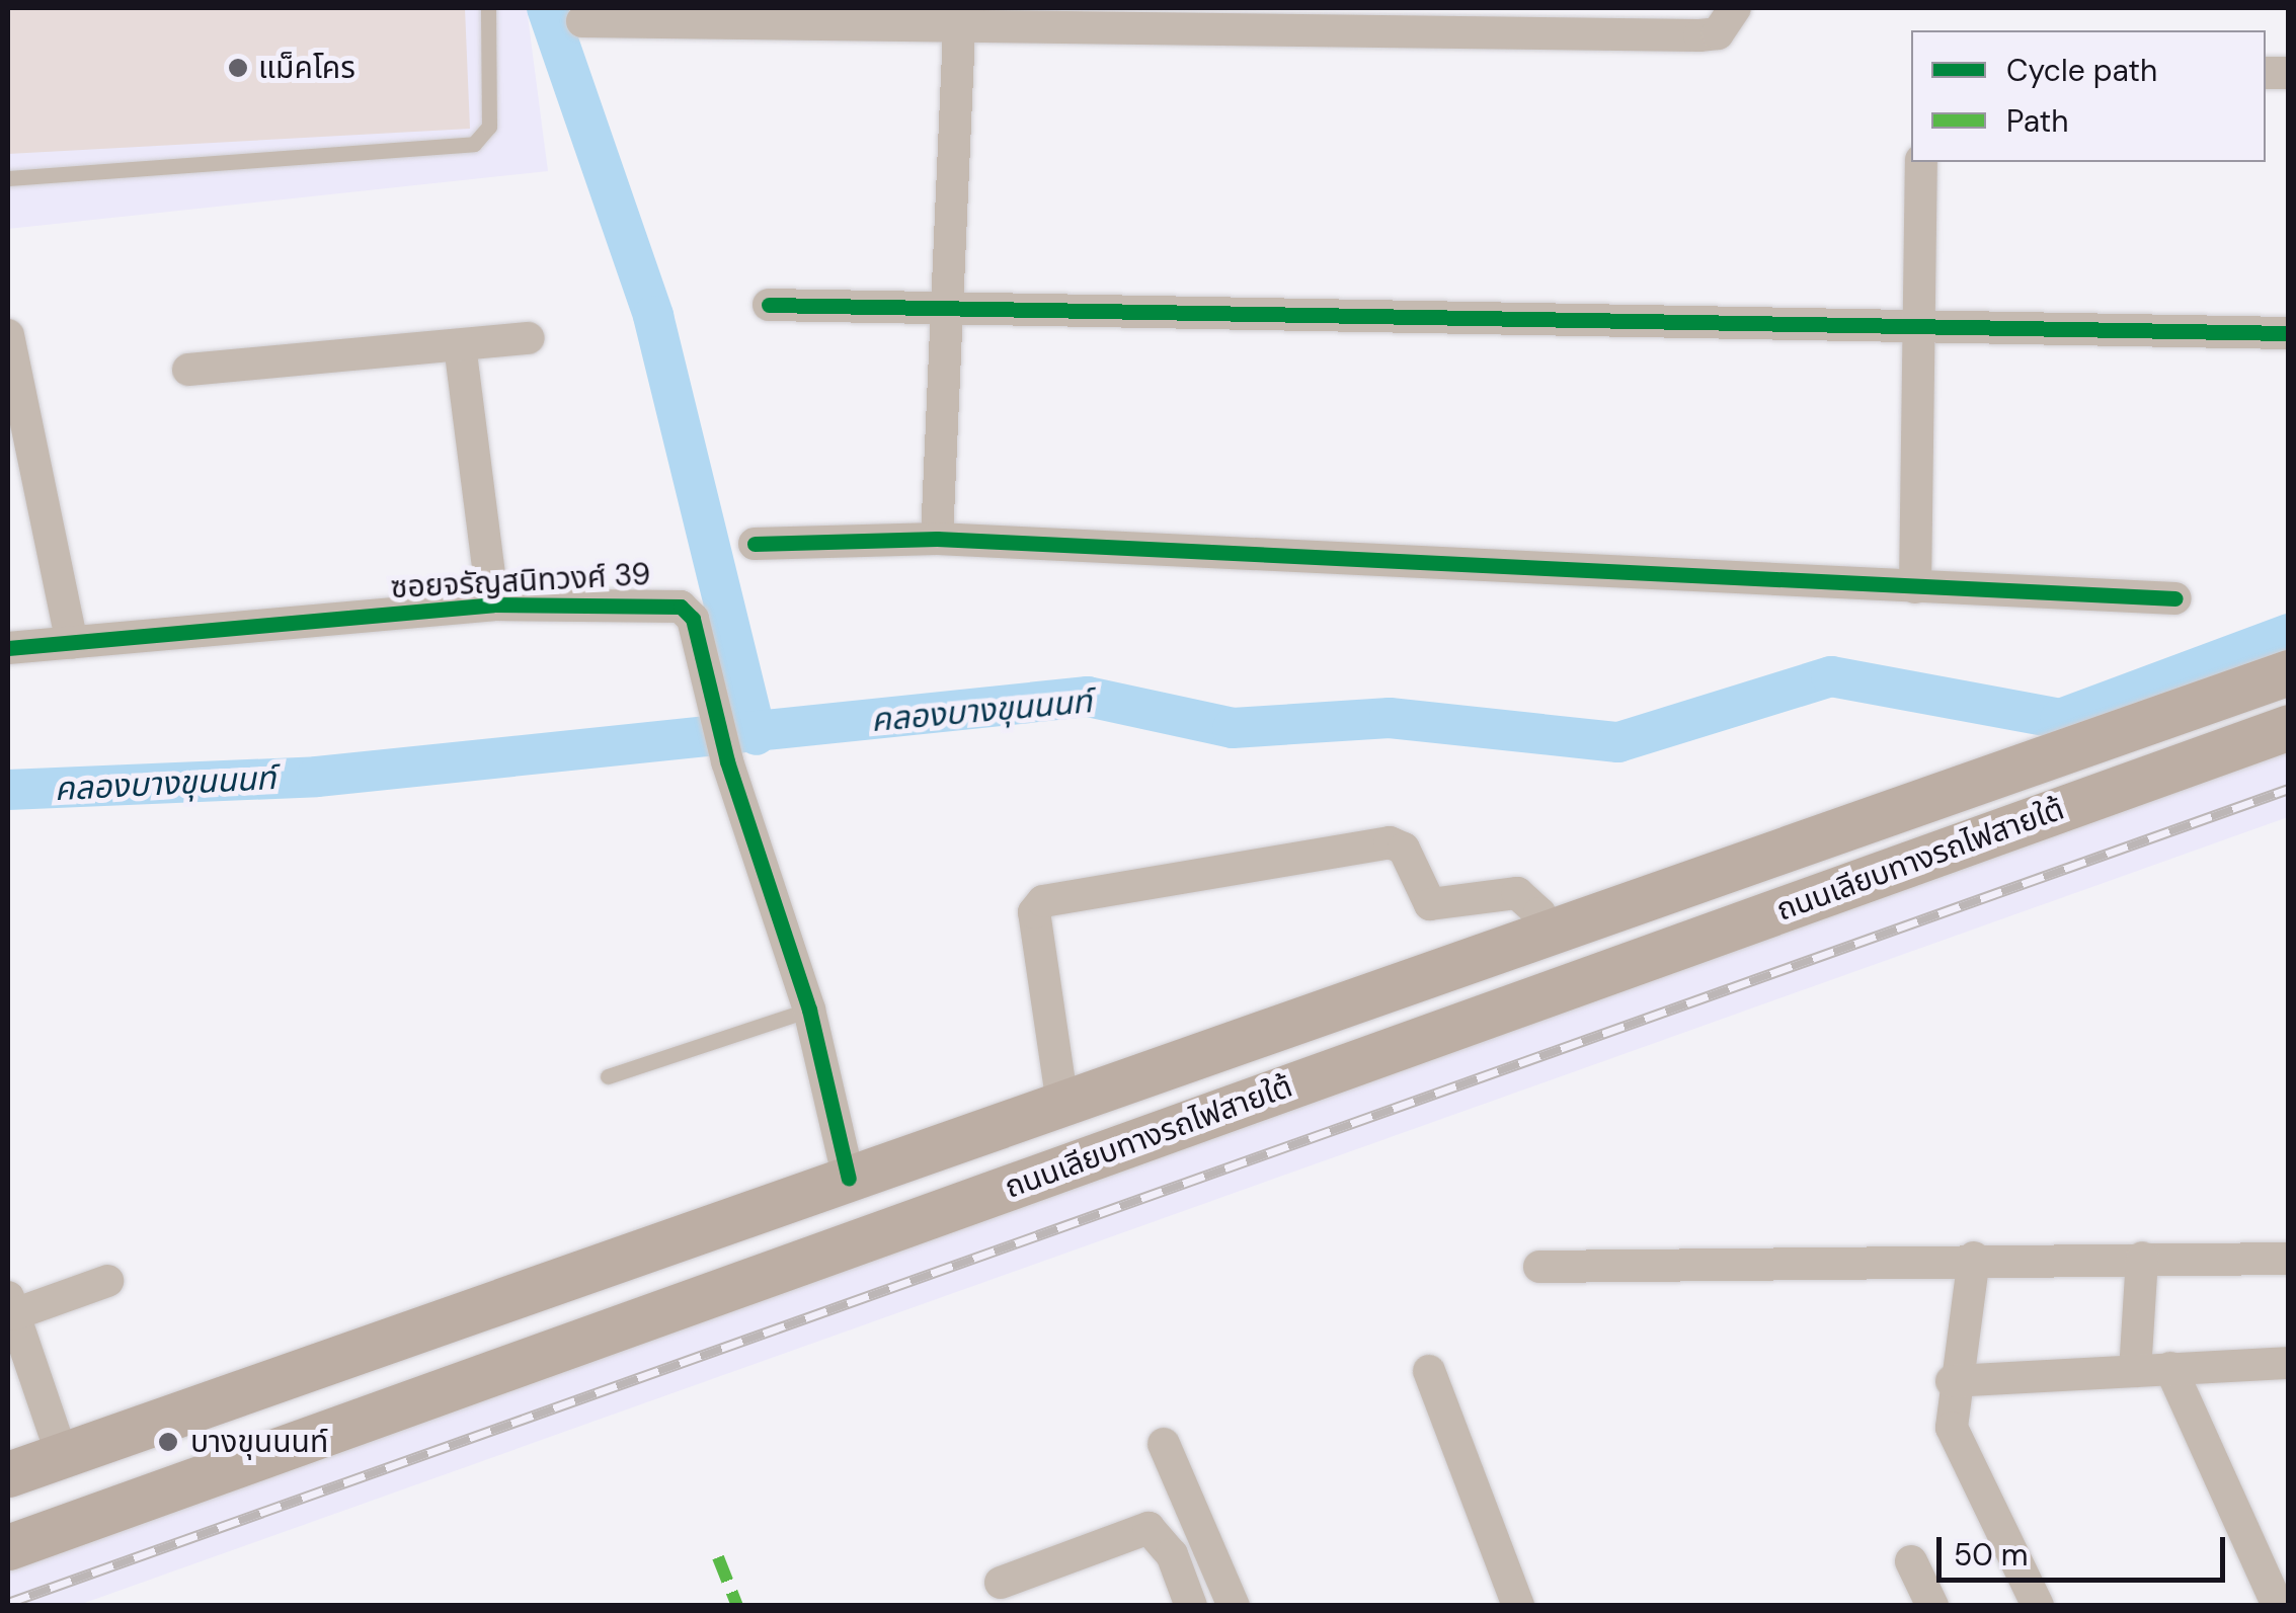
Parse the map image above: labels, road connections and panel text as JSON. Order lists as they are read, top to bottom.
{
  "streets": {
    "main road": ["ถนนเลียบทางรถไฟสายใต้"],
    "street": ["ซอยจรัญสนิทวงศ์ 39"]
  },
  "crossings": [
    ["ซอยจรัญสนิทวงศ์ 39", "ถนนเลียบทางรถไฟสายใต้"]
  ],
  "water": ["คลองบางขุนนนท์"],
  "places": ["แม็คโคร", "บางขุนนนท์"],
  "legend": ["Cycle path", "Path"],
  "scale_bar": "50 m"
}
